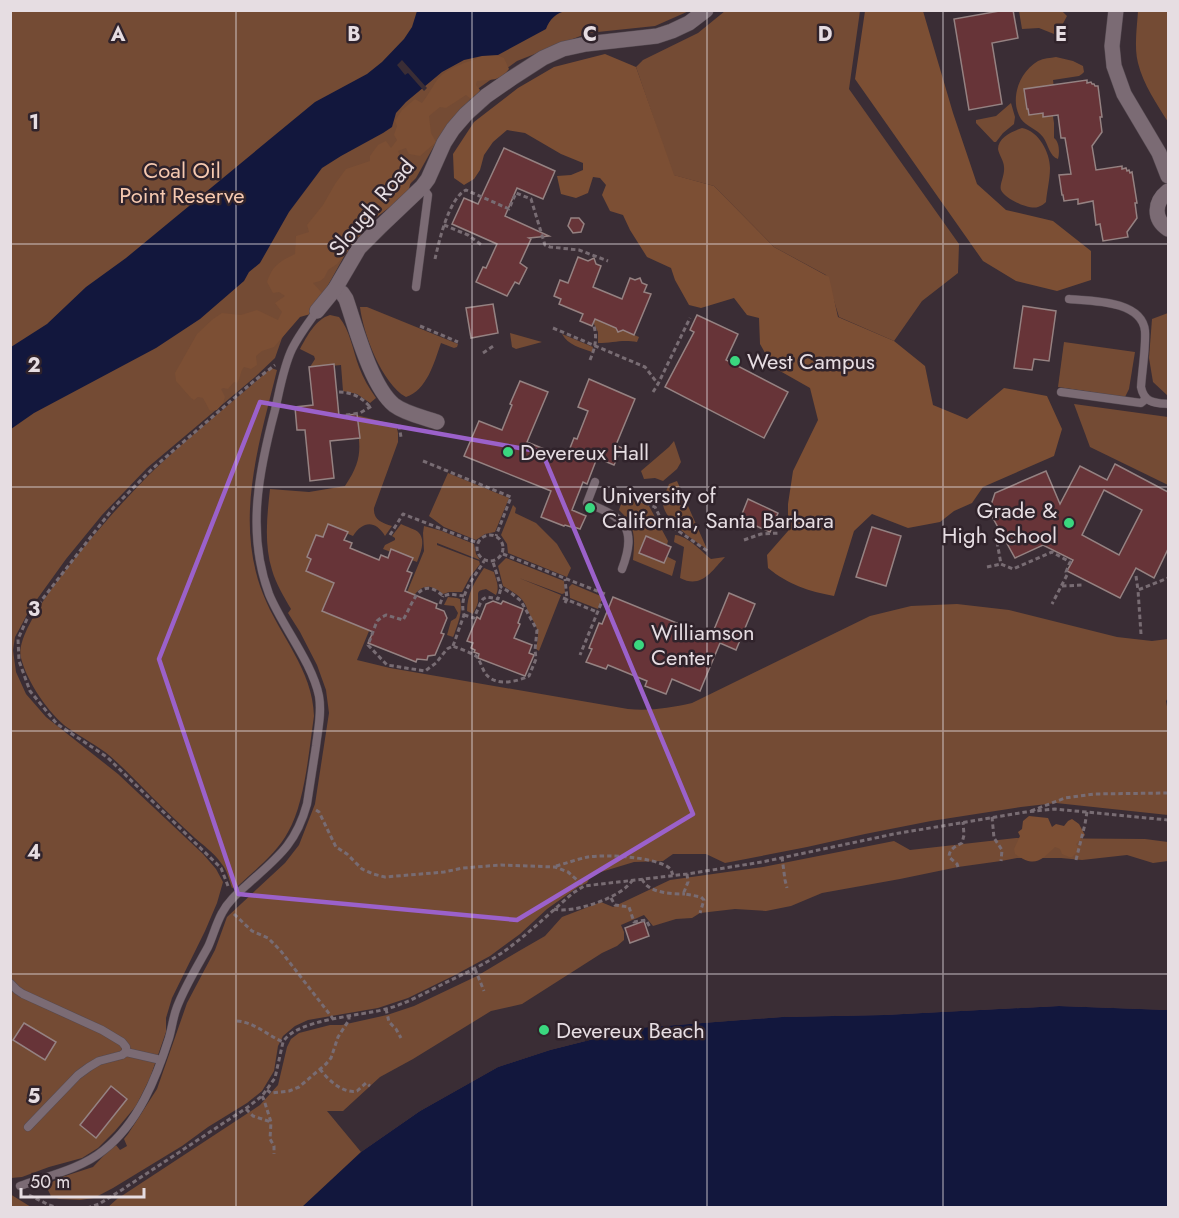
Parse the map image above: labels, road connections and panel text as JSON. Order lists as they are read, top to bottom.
{
  "streets": {
    "street": ["Slough Road"]
  },
  "parks": ["Coal Oil Point Reserve"],
  "places": [
    "West Campus",
    "Devereux Hall",
    "University of California, Santa Barbara",
    "Grade & High School",
    "Williamson Center",
    "Devereux Beach"
  ],
  "scale_bar": "50 m",
  "grid": {
    "columns": [
      "A",
      "B",
      "C",
      "D",
      "E"
    ],
    "rows": [
      "1",
      "2",
      "3",
      "4",
      "5"
    ]
  }
}
